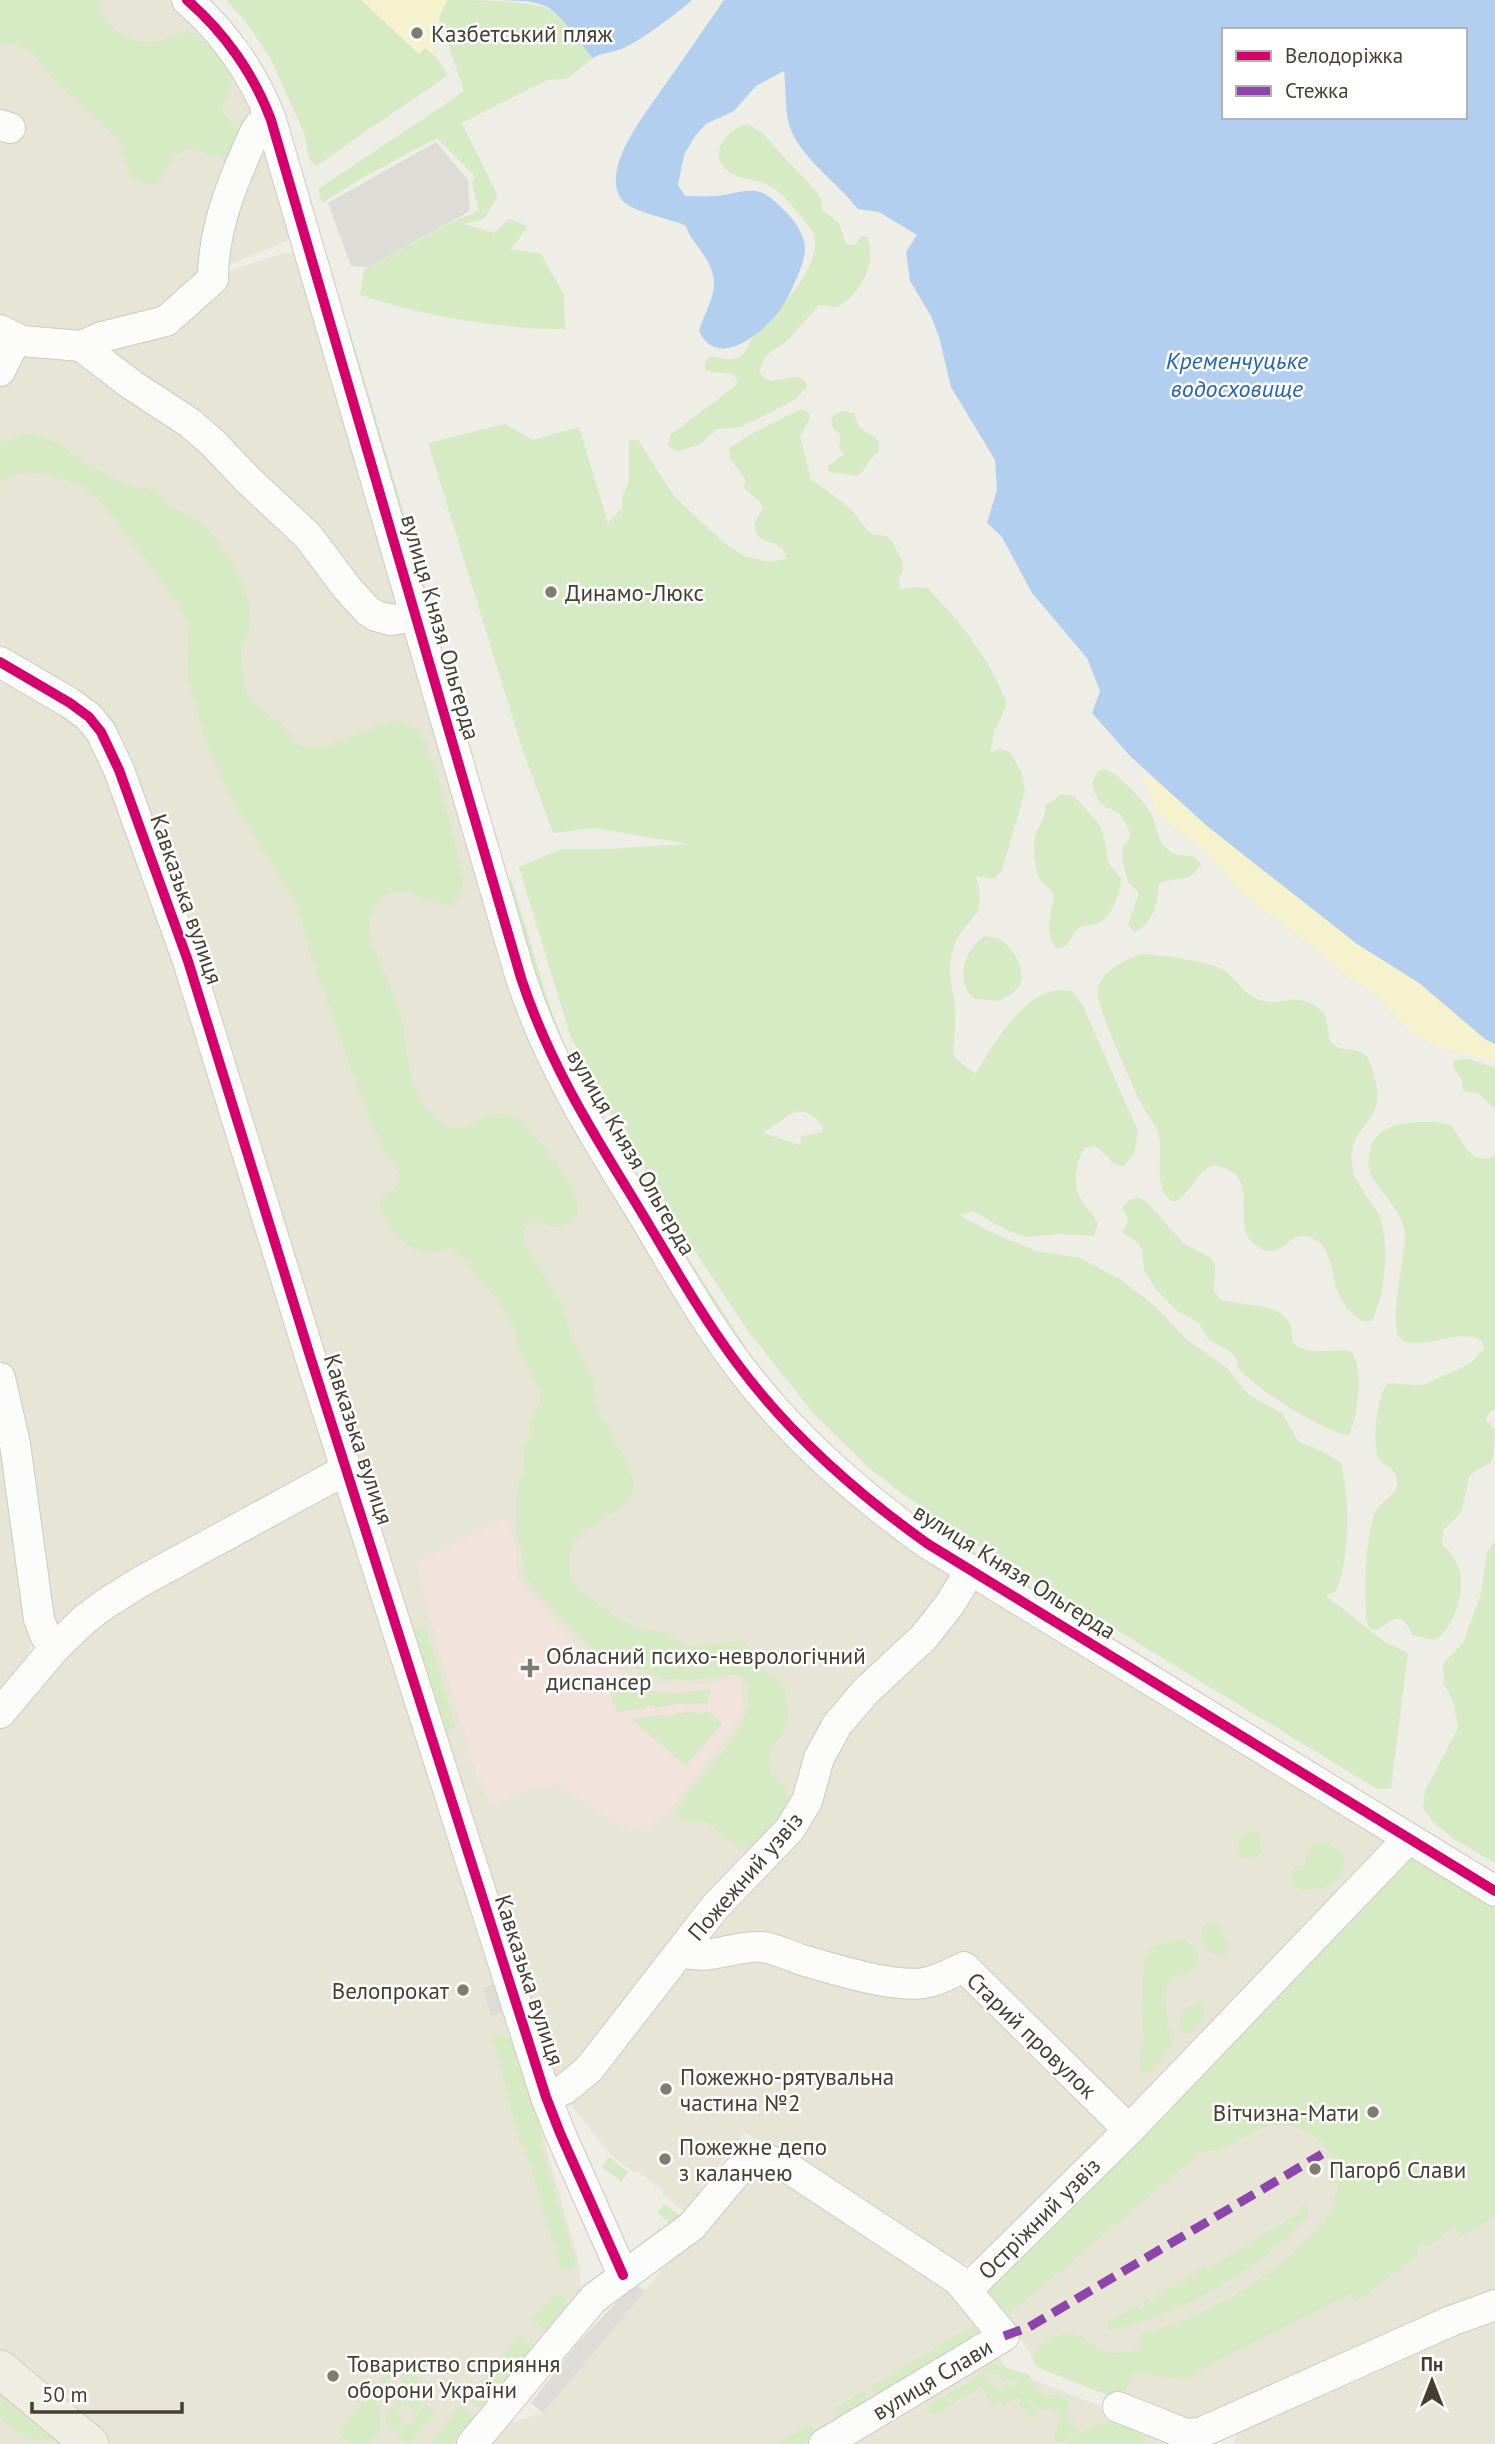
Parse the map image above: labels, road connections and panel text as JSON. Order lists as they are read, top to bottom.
{
  "streets": {
    "street": [
      "вулиця Князя Ольгерда",
      "Кавказька вулиця",
      "Пожежний узвіз",
      "Старий провулок",
      "Остріжний узвіз",
      "вулиця Слави"
    ]
  },
  "crossings": [
    ["вулиця Князя Ольгерда", "Пожежний узвіз"],
    ["вулиця Князя Ольгерда", "Остріжний узвіз"],
    ["Кавказька вулиця", "Пожежний узвіз"],
    ["Кавказька вулиця", "Остріжний узвіз"],
    ["Пожежний узвіз", "Старий провулок"],
    ["Старий провулок", "Остріжний узвіз"],
    ["Остріжний узвіз", "вулиця Слави"]
  ],
  "water": ["Кременчуцьке водосховище"],
  "places": {
    "other": [
      "Казбетський пляж",
      "Динамо-Люкс",
      "Велопрокат",
      "Пожежно-рятувальна частина №2",
      "Вітчизна-Мати",
      "Пожежне депо з каланчею",
      "Пагорб Слави",
      "Товариство сприяння оборони України"
    ],
    "health": ["Обласний психо-неврологічний диспансер"]
  },
  "legend": ["Велодоріжка", "Стежка"],
  "scale_bar": "50 m",
  "north": "top"
}
